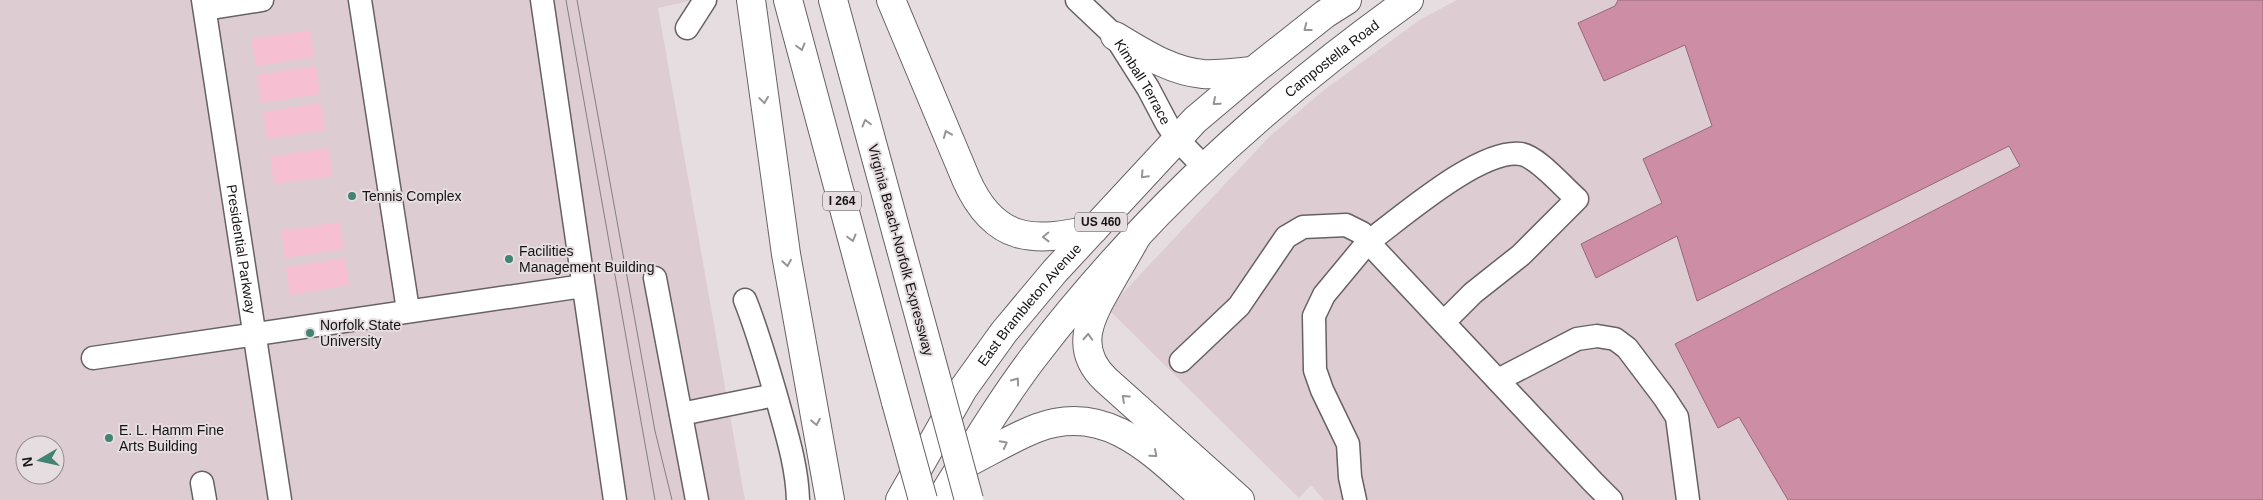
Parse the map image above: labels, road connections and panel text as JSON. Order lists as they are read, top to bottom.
{
  "streets": {
    "main road": [
      "Campostella Road",
      "I 264",
      "US 460",
      "Virginia Beach-Norfolk Expressway",
      "East Brambleton Avenue"
    ],
    "street": ["Kimball Terrace", "Presidential Parkway"]
  },
  "crossings": [
    ["Campostella Road", "Kimball Terrace"],
    ["Campostella Road", "US 460"],
    ["Kimball Terrace", "US 460"],
    ["Kimball Terrace", "East Brambleton Avenue"],
    ["US 460", "East Brambleton Avenue"]
  ],
  "places": [
    "Tennis Complex",
    "Facilities Management Building",
    "Norfolk State University",
    "E. L. Hamm Fine Arts Building"
  ],
  "north": "left"
}
